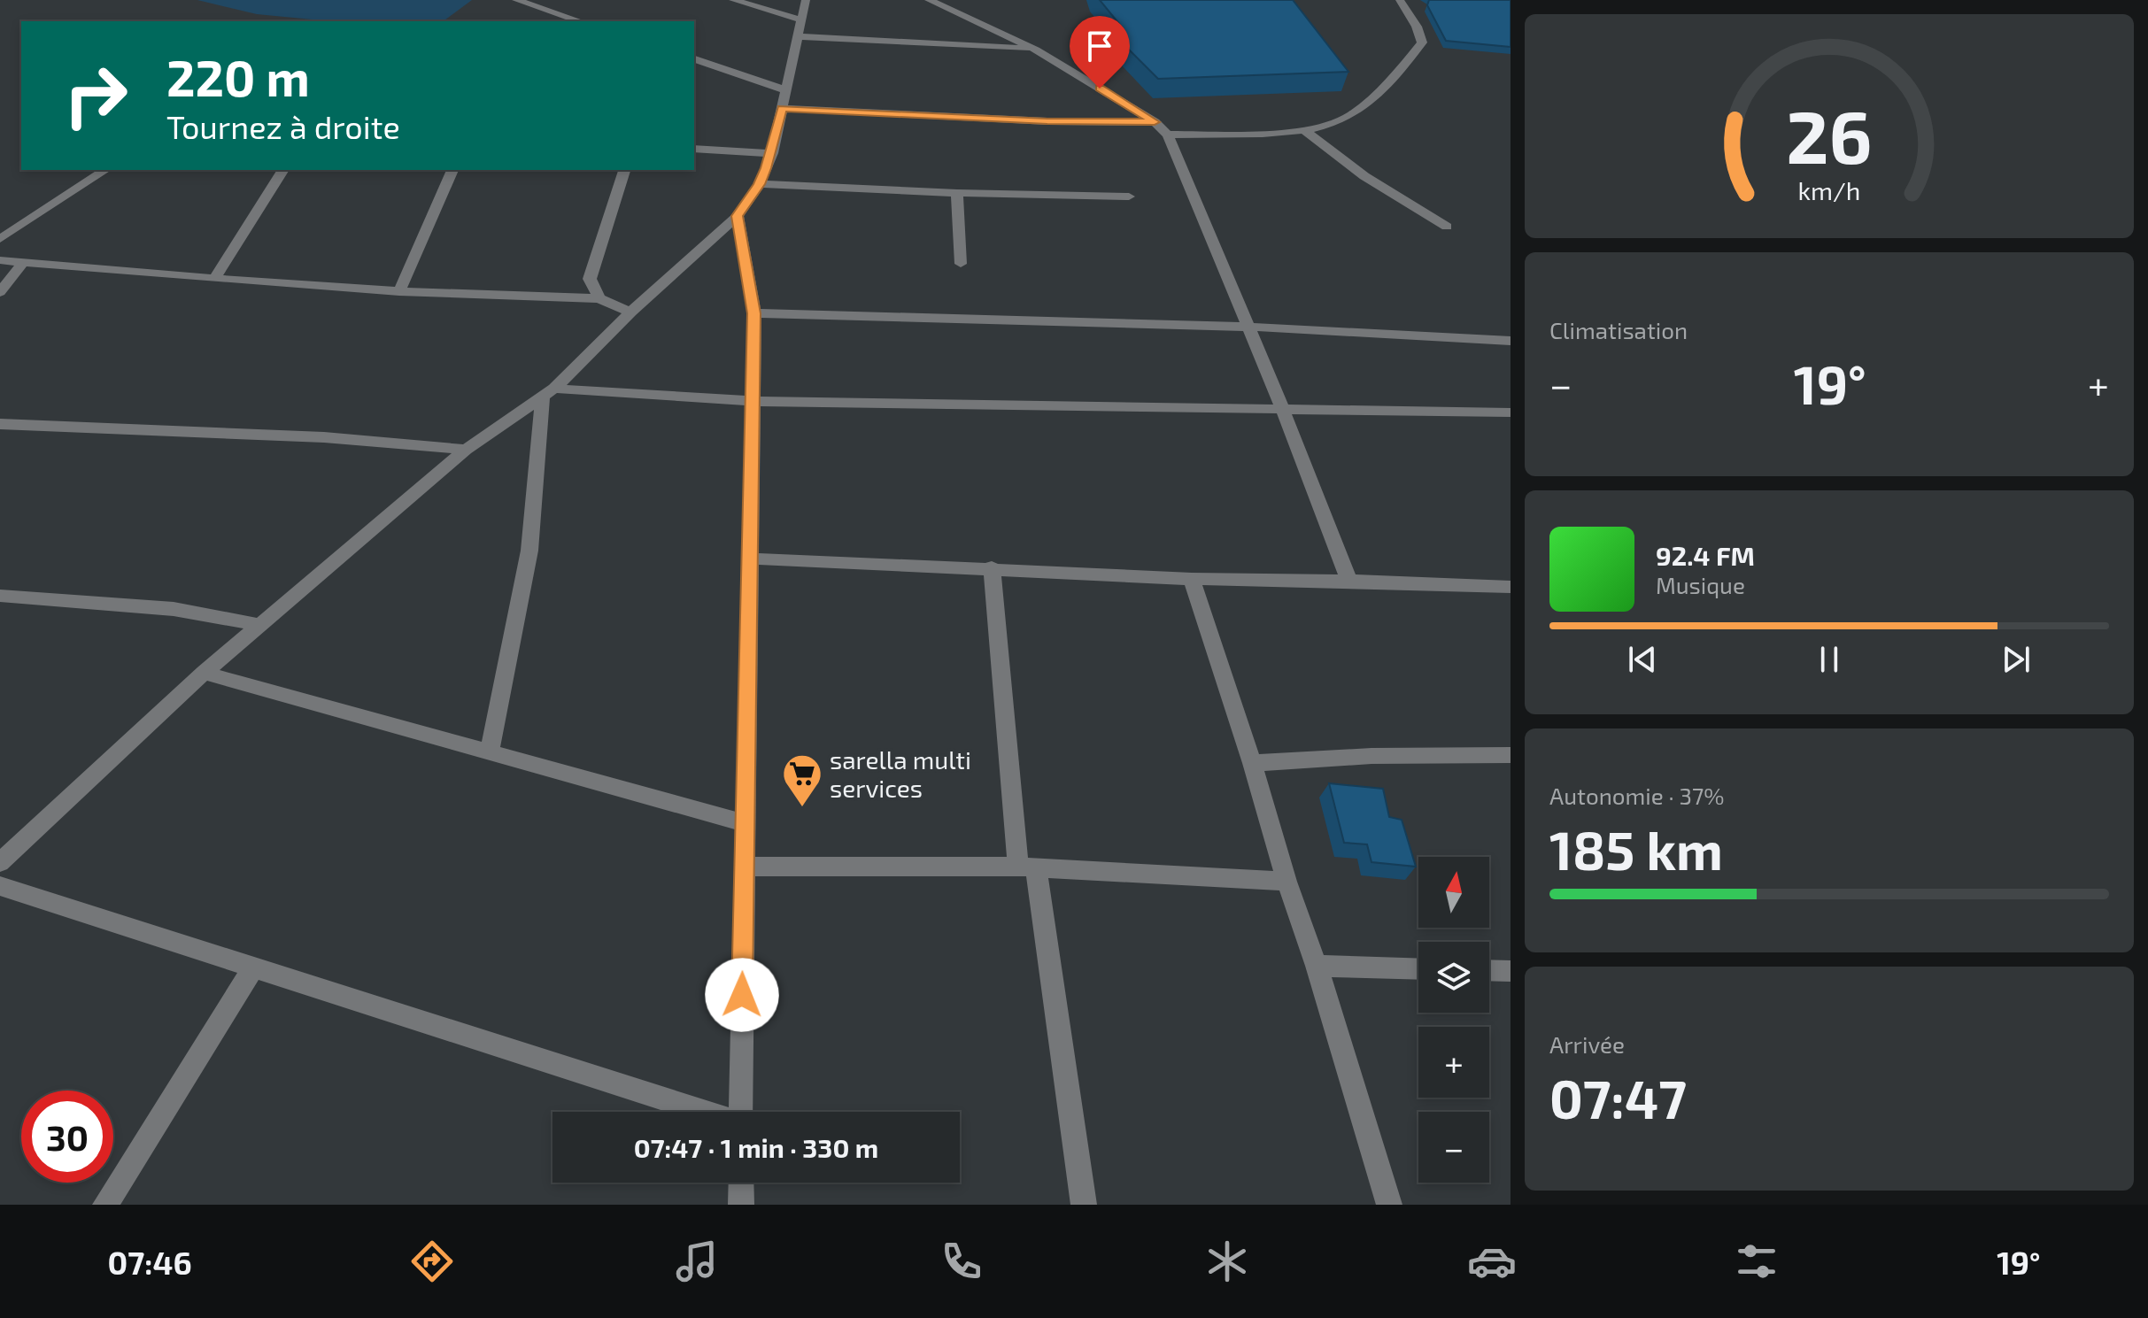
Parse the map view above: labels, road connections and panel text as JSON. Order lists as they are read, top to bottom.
{
  "places": {
    "supermarket": ["sarella multi services"]
  },
  "north": "top",
  "page": {
    "turn": ["220 m", "Tournez à droite"],
    "tile": [
      "Climatisation",
      ["Autonomie · 37%", "185 km"],
      ["Arrivée", "07:47"]
    ],
    "heat": ["−", "19°", "+"],
    "song": ["92.4 FM", "Musique"],
    "map_buttons": ["+", "−"],
    "limit": "30",
    "trip": "07:47 · 1 min · 330 m",
    "tabs": ["07:46", "19°"],
    "gauge": ["26", "km/h"]
  }
}
